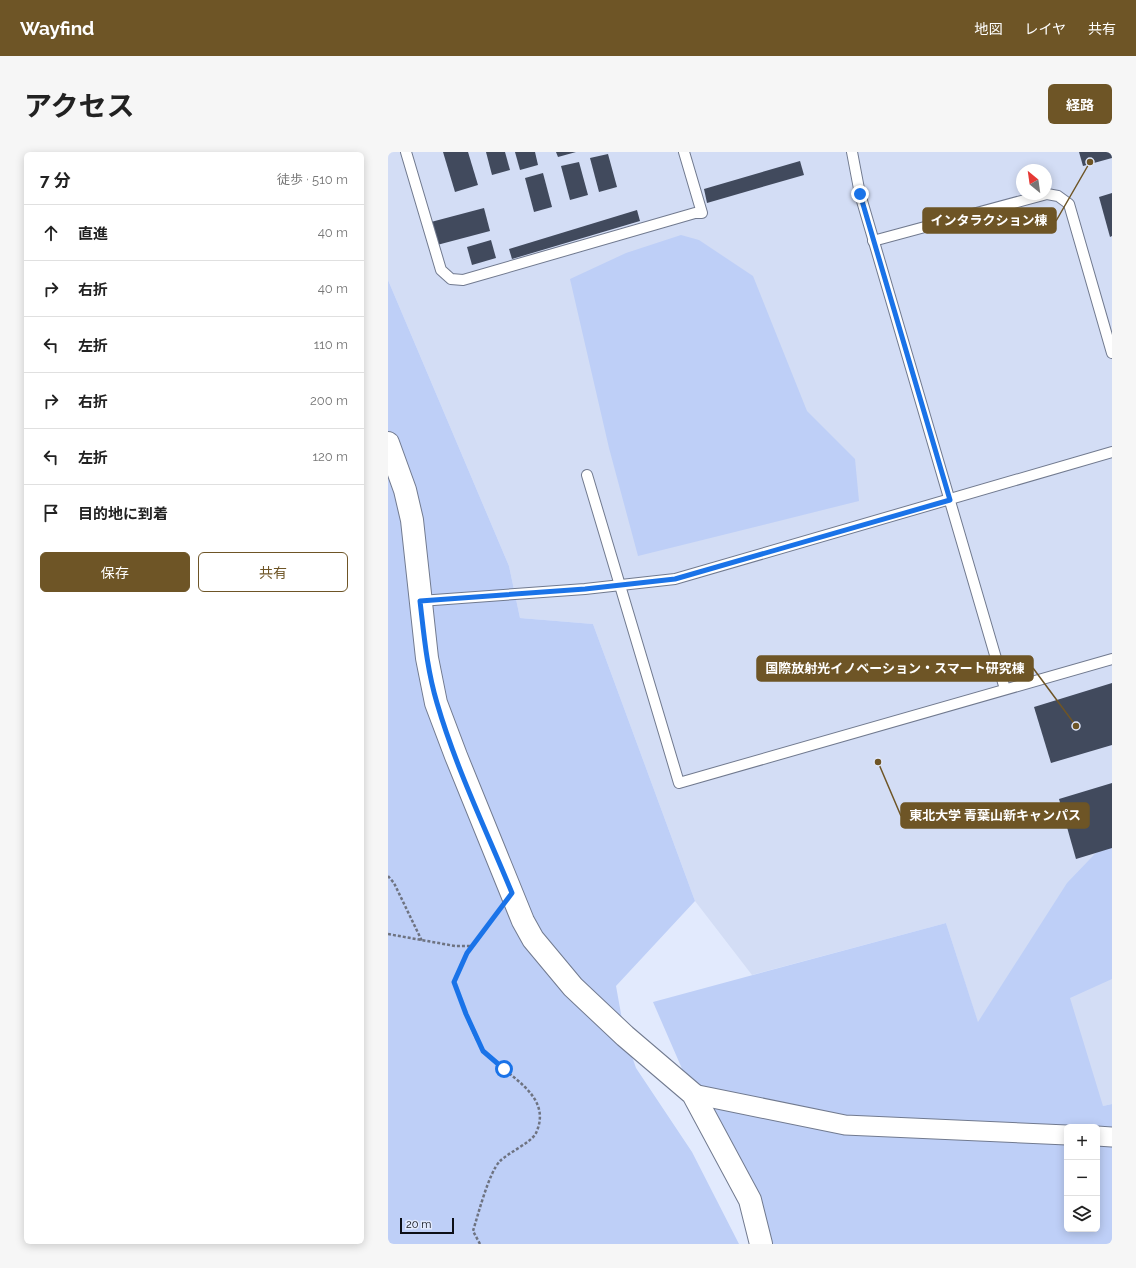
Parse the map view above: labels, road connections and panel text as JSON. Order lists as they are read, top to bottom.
{
  "places": ["インタラクション棟", "国際放射光イノベーション・スマート研究棟", "東北大学 青葉山新キャンパス"],
  "scale_bar": "20 m",
  "north": "top left",
  "page": {
    "header": "Wayfind",
    "nav": ["地図", "レイヤ", "共有"],
    "title": "アクセス",
    "buttons": [
      "経路",
      ["保存", "共有"]
    ],
    "heading": ["7 分", "徒歩 · 510 m"],
    "list": [
      ["直進", "40 m"],
      ["右折", "40 m"],
      ["左折", "110 m"],
      ["右折", "200 m"],
      ["左折", "120 m"],
      "目的地に到着"
    ],
    "map_buttons": ["+", "−"],
    "scale": "20 m"
  }
}
